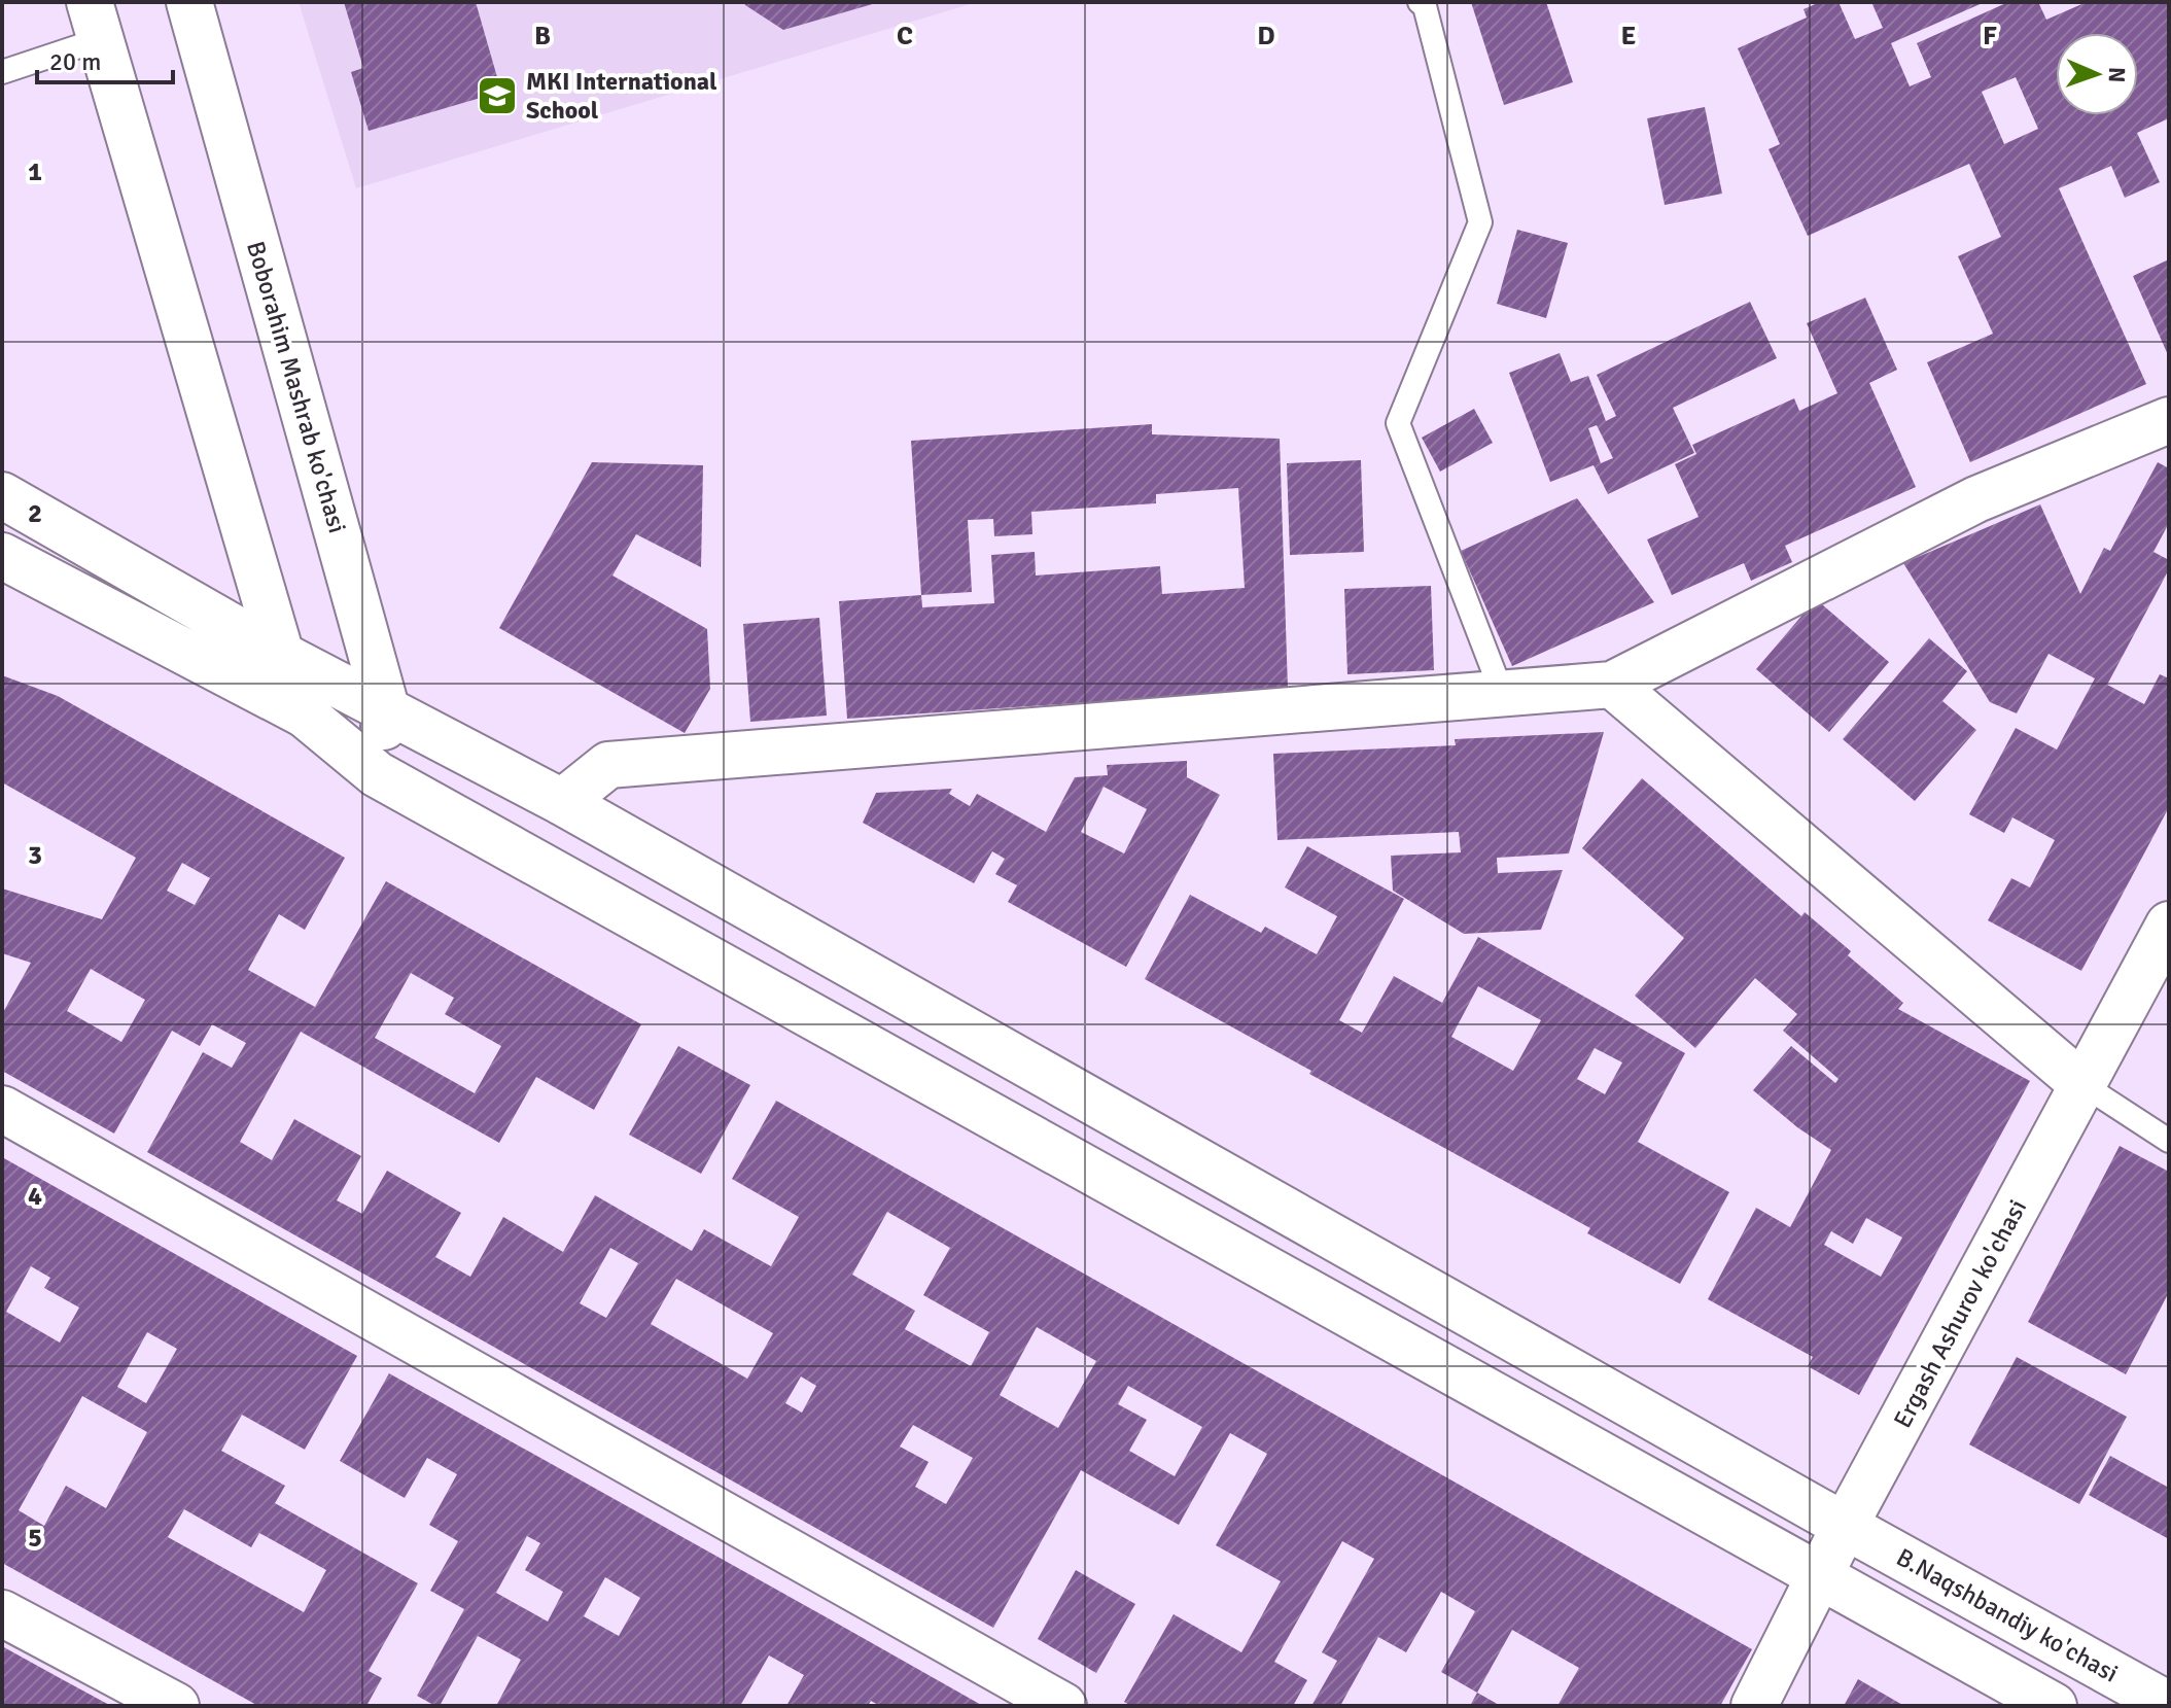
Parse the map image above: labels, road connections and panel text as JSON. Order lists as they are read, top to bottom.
{
  "streets": {
    "main road": ["Boborahim Mashrab ko'chasi", "Ergash Ashurov ko'chasi", "B.Naqshbandiy ko'chasi"]
  },
  "crossings": [
    ["Boborahim Mashrab ko'chasi", "B.Naqshbandiy ko'chasi"],
    ["Ergash Ashurov ko'chasi", "B.Naqshbandiy ko'chasi"]
  ],
  "places": {
    "school or university": ["MKI International School"]
  },
  "scale_bar": "20 m",
  "north": "right",
  "grid": {
    "columns": [
      "B",
      "C",
      "D",
      "E",
      "F"
    ],
    "rows": [
      "1",
      "2",
      "3",
      "4",
      "5"
    ]
  }
}
